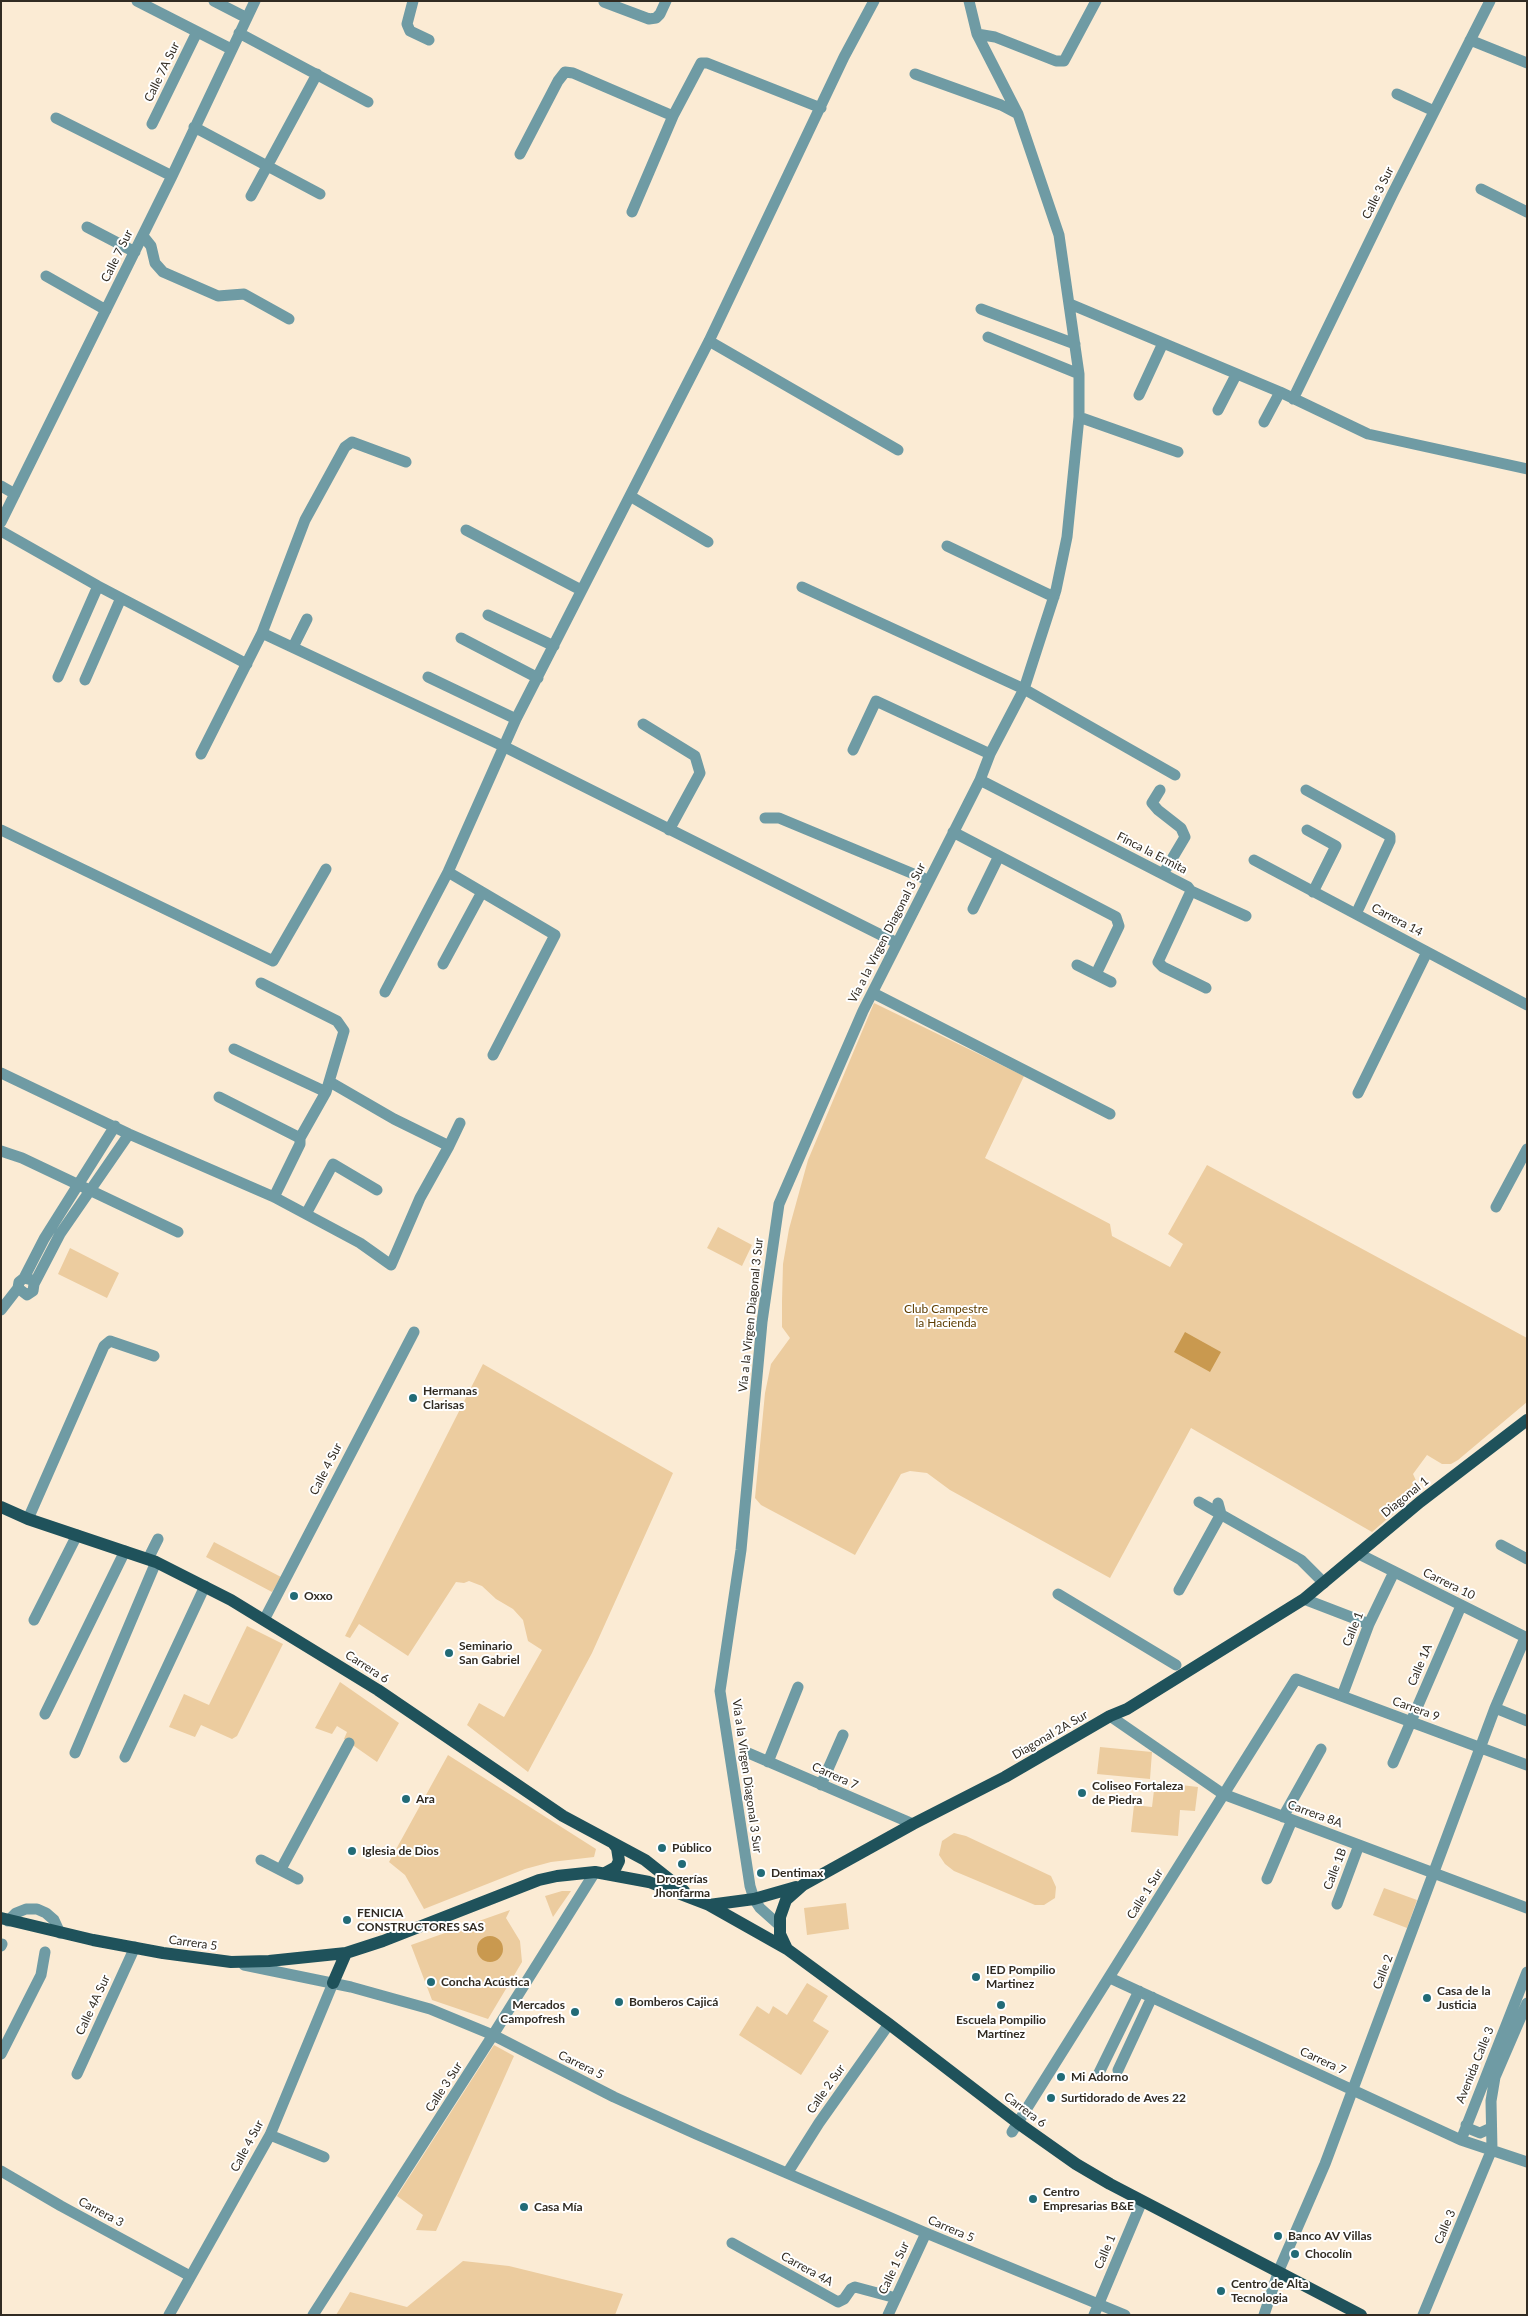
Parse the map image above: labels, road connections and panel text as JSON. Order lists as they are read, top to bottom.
{
  "streets": {
    "main road": [
      "Diagonal 1",
      "Carrera 6",
      "Diagonal 2A Sur",
      "Carrera 5"
    ],
    "street": [
      "Calle 7A Sur",
      "Calle 3 Sur",
      "Calle 7 Sur",
      "Finca la Ermita",
      "Carrera 14",
      "Vía a la Virgen Diagonal 3 Sur",
      "Calle 4 Sur",
      "Carrera 10",
      "Calle 1",
      "Calle 1A",
      "Carrera 9",
      "Carrera 7",
      "Carrera 8A",
      "Calle 1B",
      "Calle 1 Sur",
      "Calle 2",
      "Calle 4A Sur",
      "Avenida Calle 3",
      "Calle 2 Sur",
      "Carrera 3",
      "Calle 3",
      "Carrera 4A"
    ]
  },
  "crossings": [
    ["Calle 3 Sur", "Carrera 6"],
    ["Calle 3 Sur", "Carrera 5"],
    ["Finca la Ermita", "Vía a la Virgen Diagonal 3 Sur"],
    ["Calle 4 Sur", "Carrera 6"],
    ["Calle 4 Sur", "Carrera 5"],
    ["Calle 4 Sur", "Carrera 3"],
    ["Diagonal 1", "Carrera 10"],
    ["Diagonal 1", "Diagonal 2A Sur"],
    ["Carrera 10", "Calle 1"],
    ["Carrera 10", "Calle 1A"],
    ["Carrera 10", "Calle 2"],
    ["Calle 1", "Carrera 6"],
    ["Calle 1", "Carrera 9"],
    ["Calle 1", "Carrera 5"],
    ["Calle 1A", "Carrera 9"],
    ["Carrera 6", "Calle 1 Sur"],
    ["Carrera 6", "Carrera 5"],
    ["Carrera 6", "Calle 2"],
    ["Carrera 6", "Calle 2 Sur"],
    ["Carrera 9", "Calle 1 Sur"],
    ["Carrera 9", "Calle 2"],
    ["Diagonal 2A Sur", "Carrera 7"],
    ["Diagonal 2A Sur", "Carrera 8A"],
    ["Carrera 7", "Calle 1 Sur"],
    ["Carrera 7", "Calle 2"],
    ["Carrera 7", "Avenida Calle 3"],
    ["Carrera 7", "Calle 3"],
    ["Carrera 8A", "Calle 1B"],
    ["Carrera 8A", "Calle 1 Sur"],
    ["Carrera 8A", "Calle 2"],
    ["Calle 1 Sur", "Carrera 5"],
    ["Calle 1 Sur", "Carrera 4A"],
    ["Carrera 5", "Calle 4A Sur"],
    ["Carrera 5", "Calle 2 Sur"],
    ["Avenida Calle 3", "Calle 3"]
  ],
  "parks": ["Club Campestre la Hacienda"],
  "places": [
    "Hermanas Clarisas",
    "Oxxo",
    "Seminario San Gabriel",
    "Coliseo Fortaleza de Piedra",
    "Ara",
    "Público",
    "Iglesia de Dios",
    "Drogerías Jhonfarma",
    "Dentimax",
    "FENICIA CONSTRUCTORES SAS",
    "IED Pompilio Martinez",
    "Concha Acústica",
    "Casa de la Justicia",
    "Bomberos Cajicá",
    "Escuela Pompilio Martínez",
    "Mercados Campofresh",
    "Mi Adorno",
    "Surtidorado de Aves 22",
    "Centro Empresarias B&E",
    "Casa Mía",
    "Banco AV Villas",
    "Chocolín",
    "Centro de Alta Tecnologia"
  ]
}
